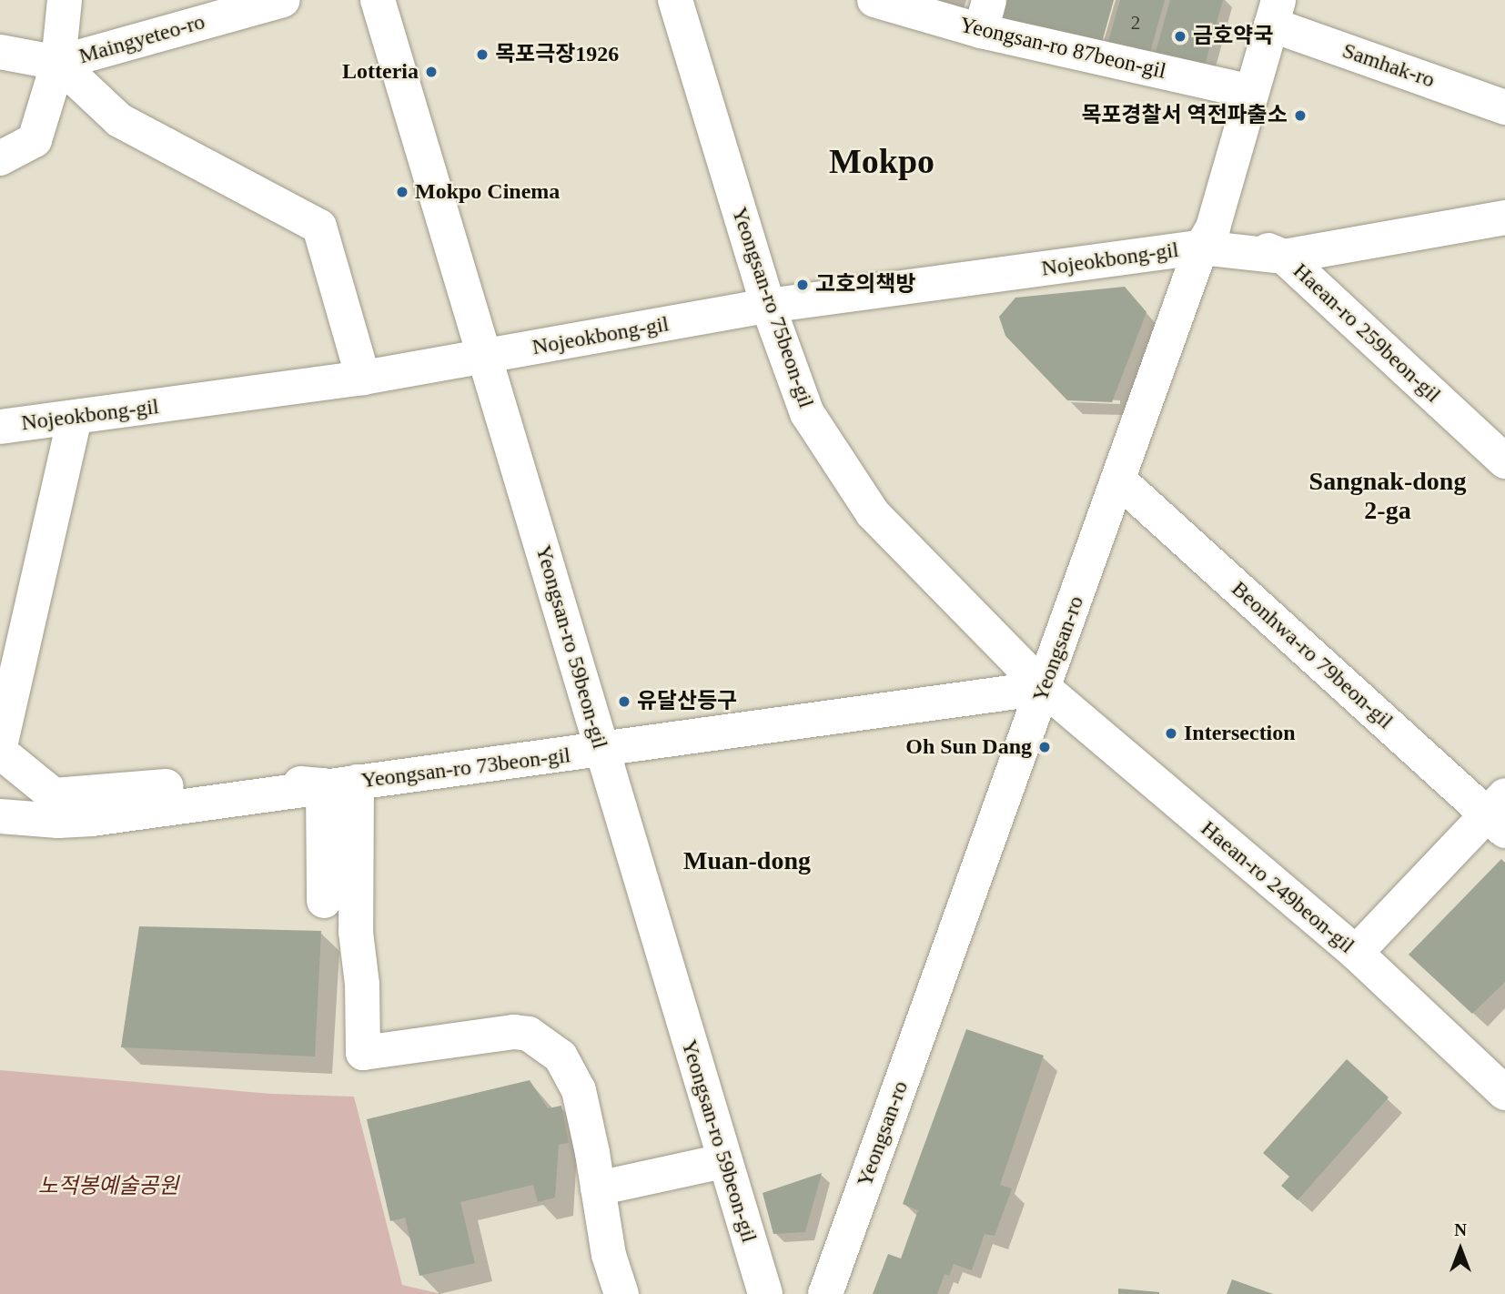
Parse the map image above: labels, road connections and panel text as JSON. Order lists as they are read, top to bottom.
{
  "streets": {
    "street": [
      "Maingyeteo-ro",
      "Yeongsan-ro 87beon-gil",
      "Samhak-ro",
      "Nojeokbong-gil",
      "Yeongsan-ro 75beon-gil",
      "Haean-ro 259beon-gil",
      "Yeongsan-ro 59beon-gil",
      "Yeongsan-ro",
      "Beonhwa-ro 79beon-gil",
      "Yeongsan-ro 73beon-gil",
      "Haean-ro 249beon-gil"
    ]
  },
  "crossings": [
    ["Yeongsan-ro 87beon-gil", "Yeongsan-ro"],
    ["Samhak-ro", "Yeongsan-ro"],
    ["Nojeokbong-gil", "Yeongsan-ro 75beon-gil"],
    ["Nojeokbong-gil", "Haean-ro 259beon-gil"],
    ["Nojeokbong-gil", "Yeongsan-ro 59beon-gil"],
    ["Nojeokbong-gil", "Yeongsan-ro"],
    ["Yeongsan-ro 75beon-gil", "Yeongsan-ro"],
    ["Yeongsan-ro 75beon-gil", "Yeongsan-ro 73beon-gil"],
    ["Yeongsan-ro 75beon-gil", "Haean-ro 249beon-gil"],
    ["Yeongsan-ro 59beon-gil", "Yeongsan-ro 73beon-gil"],
    ["Yeongsan-ro", "Beonhwa-ro 79beon-gil"],
    ["Yeongsan-ro", "Yeongsan-ro 73beon-gil"],
    ["Yeongsan-ro", "Haean-ro 249beon-gil"],
    ["Yeongsan-ro 73beon-gil", "Haean-ro 249beon-gil"]
  ],
  "districts": ["Mokpo", "Sangnak-dong 2-ga", "Muan-dong"],
  "parks": ["노적봉예술공원"],
  "places": [
    "금호약국",
    "목포극장1926",
    "Lotteria",
    "목포경찰서 역전파출소",
    "Mokpo Cinema",
    "고호의책방",
    "유달산등구",
    "Intersection",
    "Oh Sun Dang"
  ],
  "house_numbers": ["2"],
  "north": "top"
}
